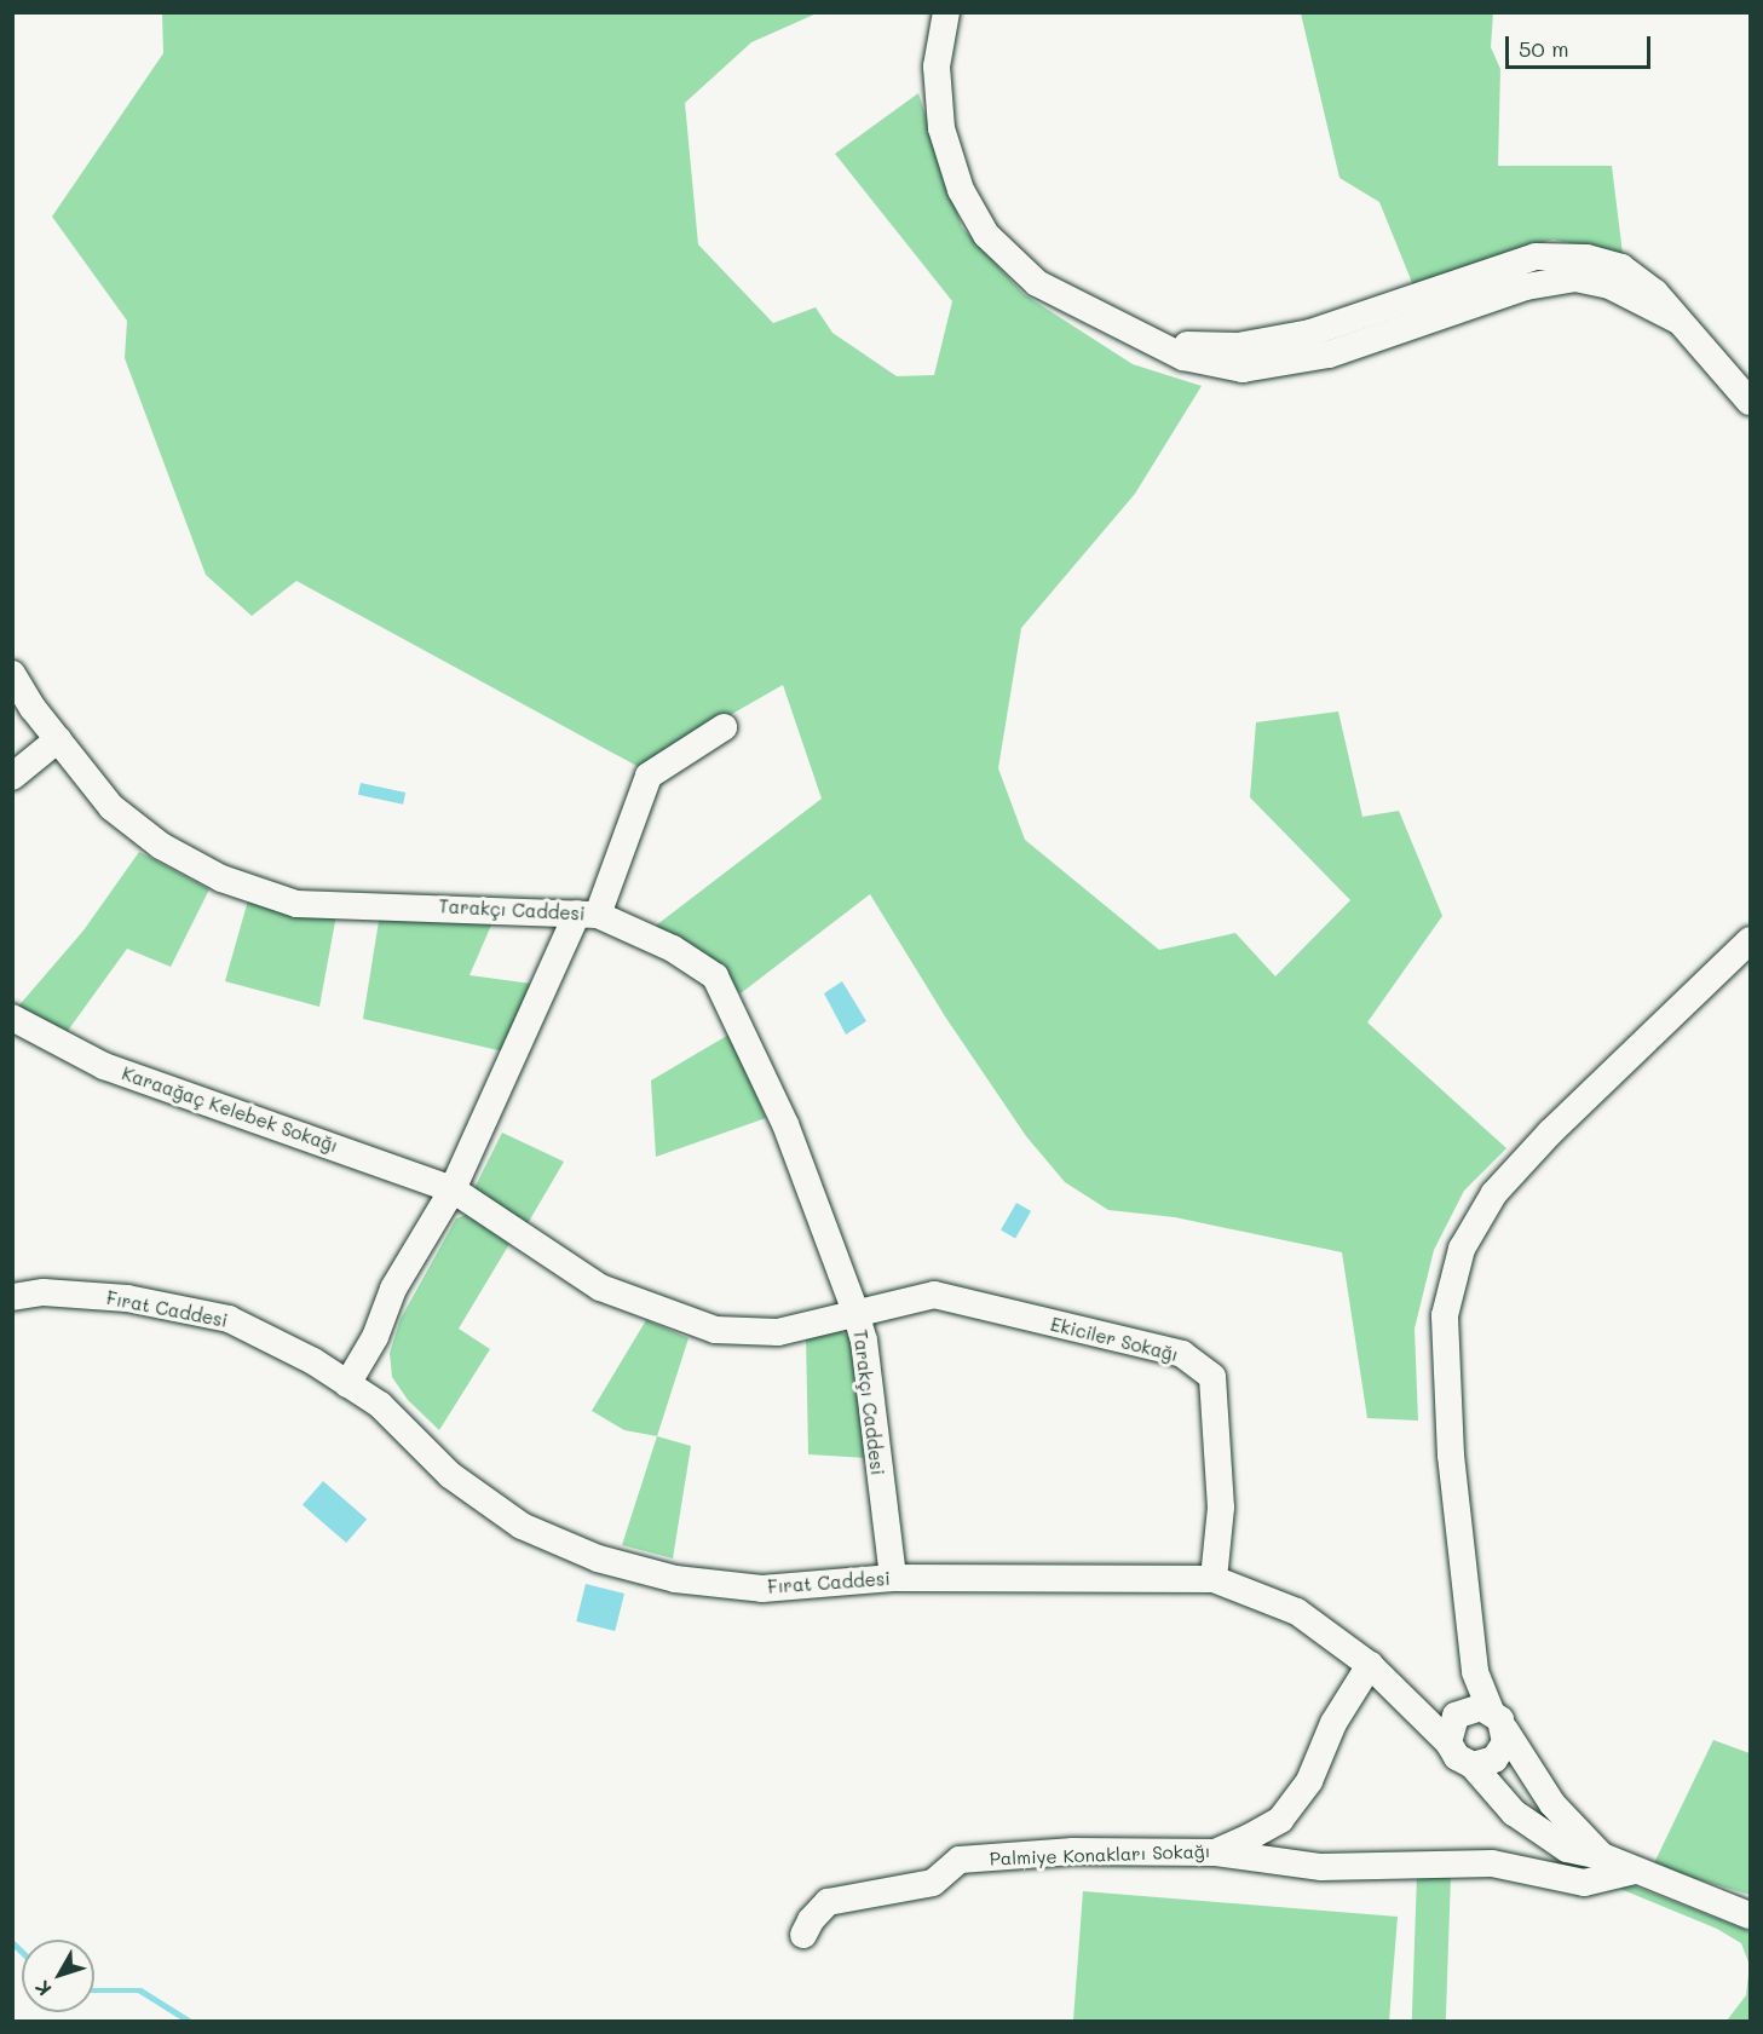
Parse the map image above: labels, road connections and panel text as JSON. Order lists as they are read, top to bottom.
{
  "streets": {
    "street": [
      "Tarakçı Caddesi",
      "Karaağaç Kelebek Sokağı",
      "Fırat Caddesi",
      "Ekiciler Sokağı",
      "Palmiye Konakları Sokağı"
    ]
  },
  "crossings": [
    ["Tarakçı Caddesi", "Karaağaç Kelebek Sokağı"],
    ["Tarakçı Caddesi", "Fırat Caddesi"],
    ["Tarakçı Caddesi", "Ekiciler Sokağı"],
    ["Karaağaç Kelebek Sokağı", "Ekiciler Sokağı"],
    ["Fırat Caddesi", "Ekiciler Sokağı"],
    ["Fırat Caddesi", "Palmiye Konakları Sokağı"]
  ],
  "scale_bar": "50 m",
  "north": "bottom left"
}
